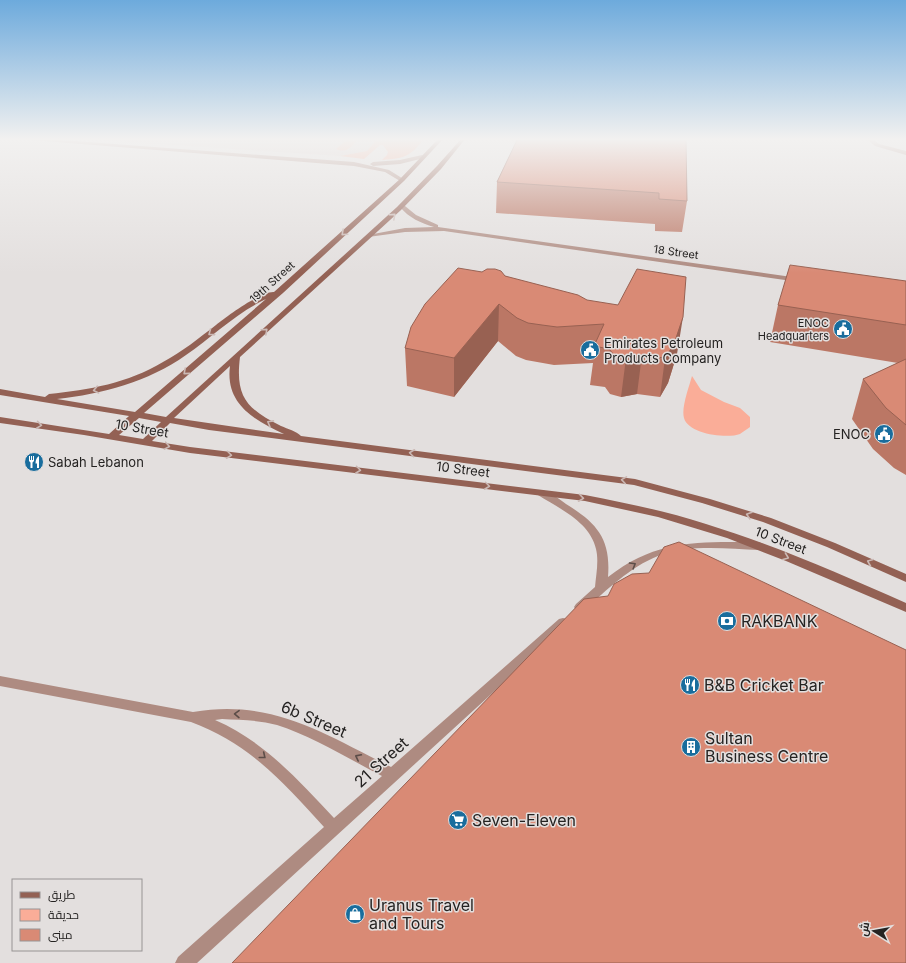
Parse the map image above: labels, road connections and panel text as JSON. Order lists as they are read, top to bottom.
{
  "streets": {
    "main road": ["19th Street", "10 Street"],
    "street": ["18 Street", "6b Street", "21 Street"]
  },
  "crossings": [
    ["19th Street", "10 Street"],
    ["10 Street", "21 Street"],
    ["6b Street", "21 Street"]
  ],
  "places": {
    "public building": ["ENOC Headquarters", "Emirates Petroleum Products Company", "ENOC"],
    "restaurant": ["Sabah Lebanon", "B&B Cricket Bar"],
    "bank": ["RAKBANK"],
    "building": ["Sultan Business Centre"],
    "supermarket": ["Seven-Eleven"],
    "shop": ["Uranus Travel and Tours"]
  },
  "legend": ["طريق", "حديقة", "مبنى"],
  "north": "left"
}
